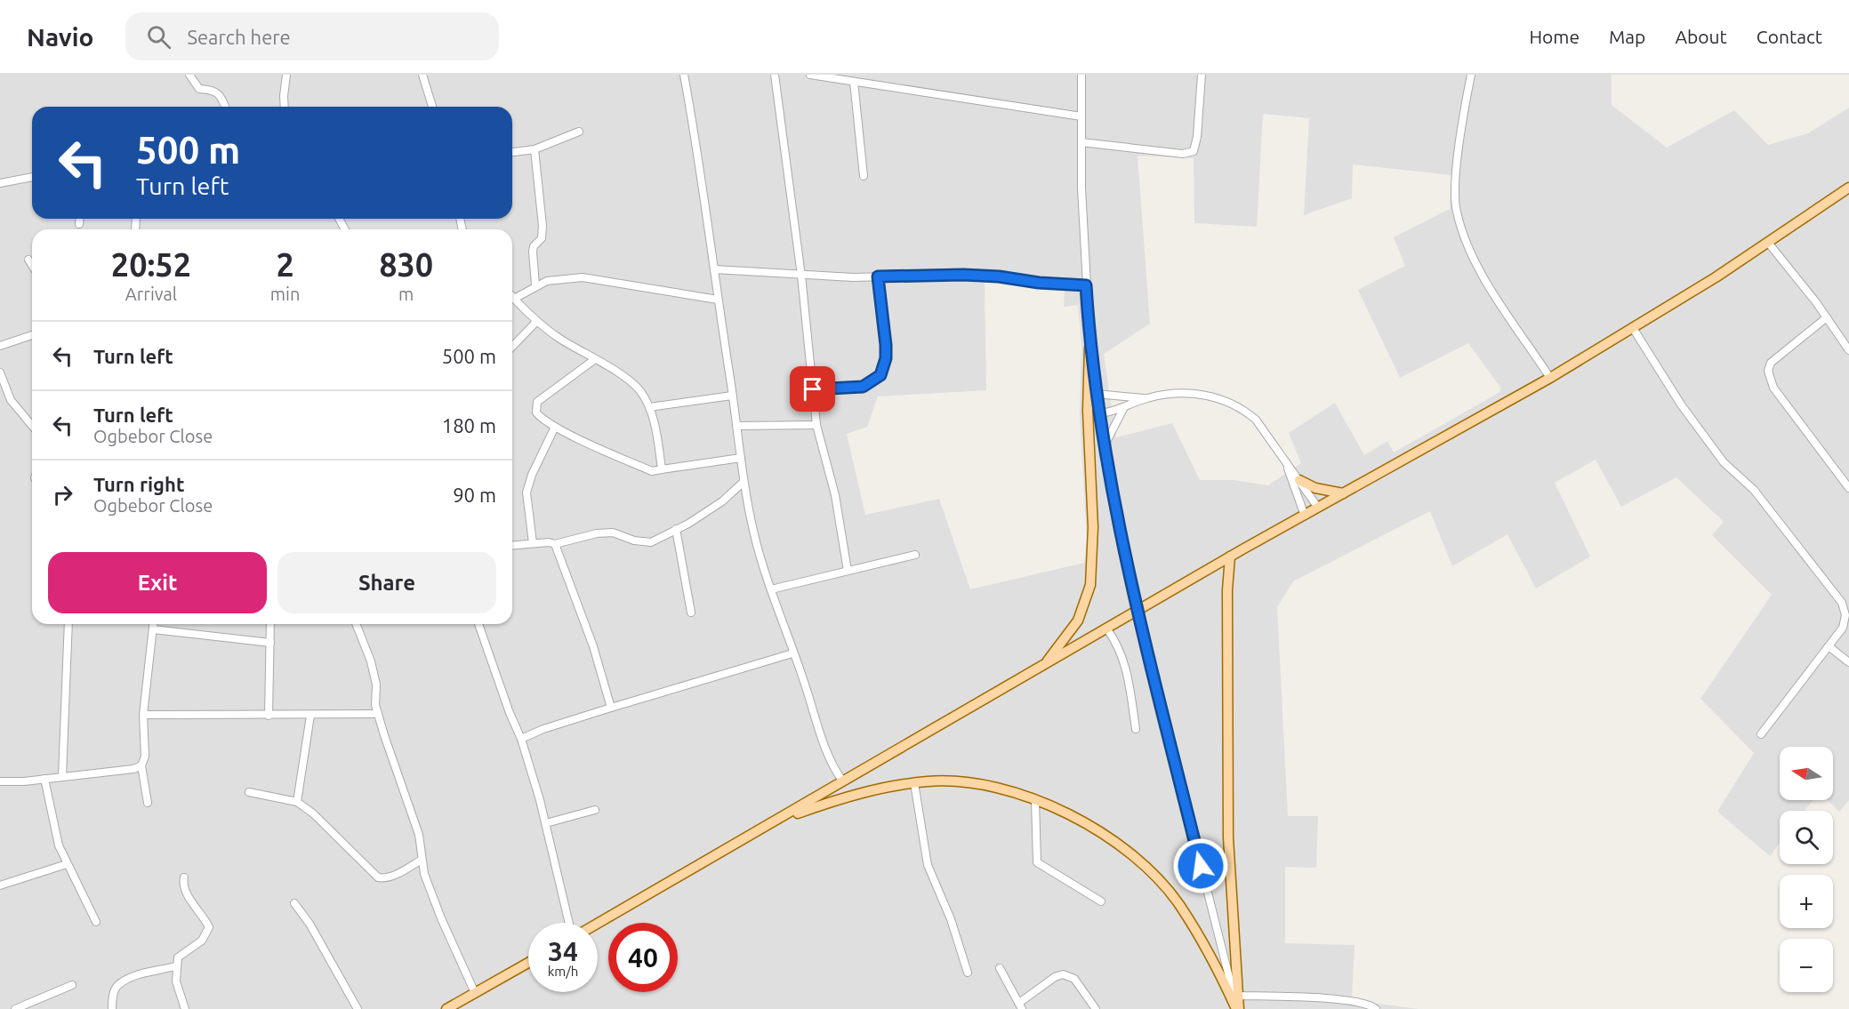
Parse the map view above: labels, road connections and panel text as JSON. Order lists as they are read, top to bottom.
{
  "north": "left",
  "page": {
    "header": "Navio",
    "search": "Search here",
    "nav": [
      "Home",
      "Map",
      "About",
      "Contact"
    ],
    "turn": ["500 m", "Turn left"],
    "eta": [
      "20:52",
      "Arrival",
      "2",
      "min",
      "830",
      "m"
    ],
    "list": [
      {
        "name": "Turn left",
        "value": "500 m"
      },
      {
        "name": "Turn left",
        "note": "Ogbebor Close",
        "value": "180 m"
      },
      {
        "name": "Turn right",
        "note": "Ogbebor Close",
        "value": "90 m"
      }
    ],
    "buttons": ["Exit", "Share"],
    "map_buttons": ["+", "−"],
    "speed": "34 km/h",
    "limit": "40"
  }
}
